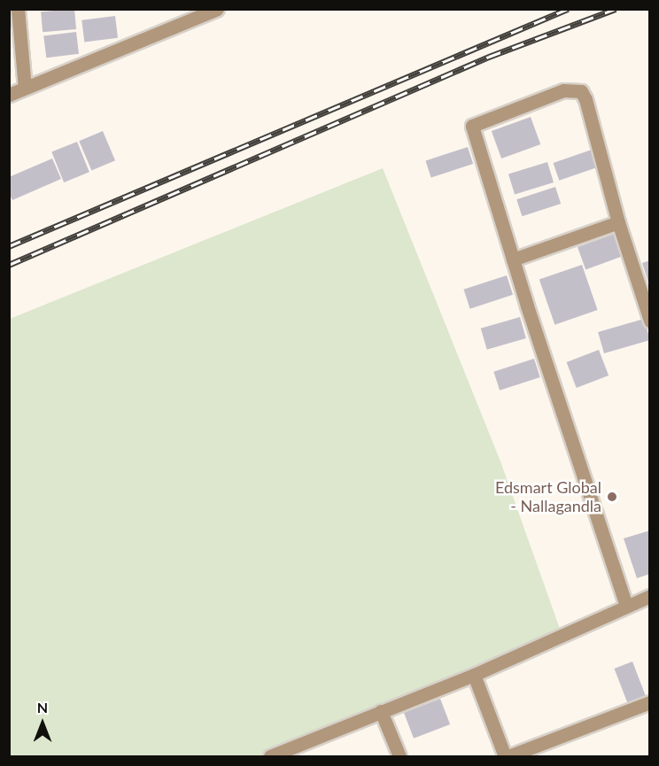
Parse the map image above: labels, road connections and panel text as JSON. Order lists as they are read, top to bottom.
{
  "places": ["Edsmart Global - Nallagandla"],
  "north": "top"
}
